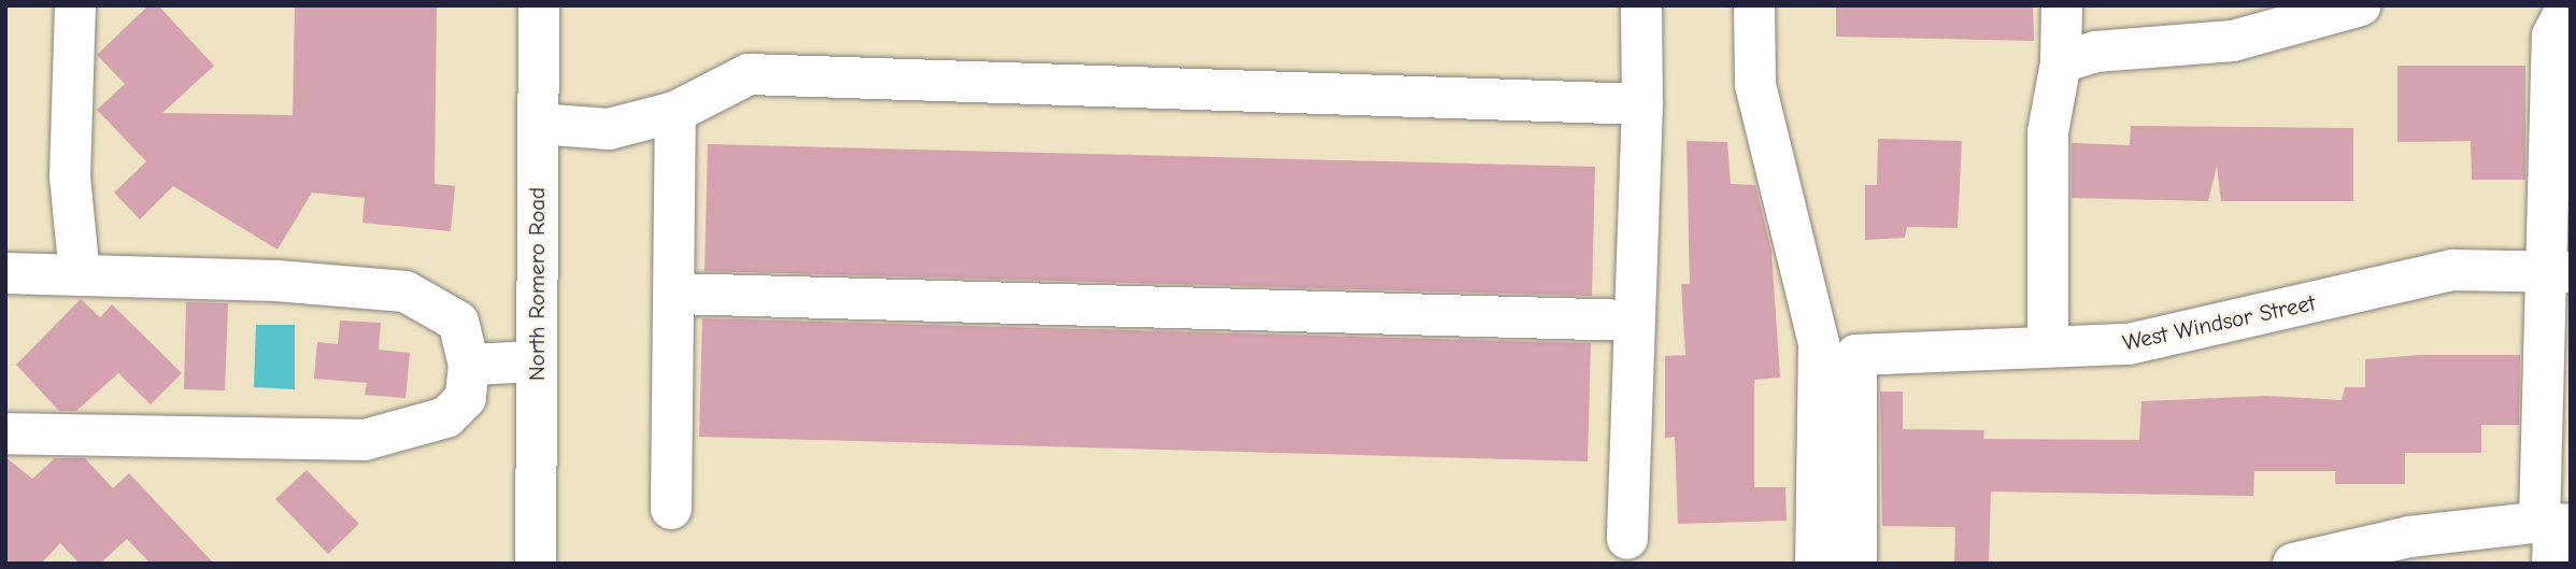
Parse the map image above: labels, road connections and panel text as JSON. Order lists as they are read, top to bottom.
{
  "streets": {
    "street": ["North Romero Road", "West Windsor Street"]
  }
}
